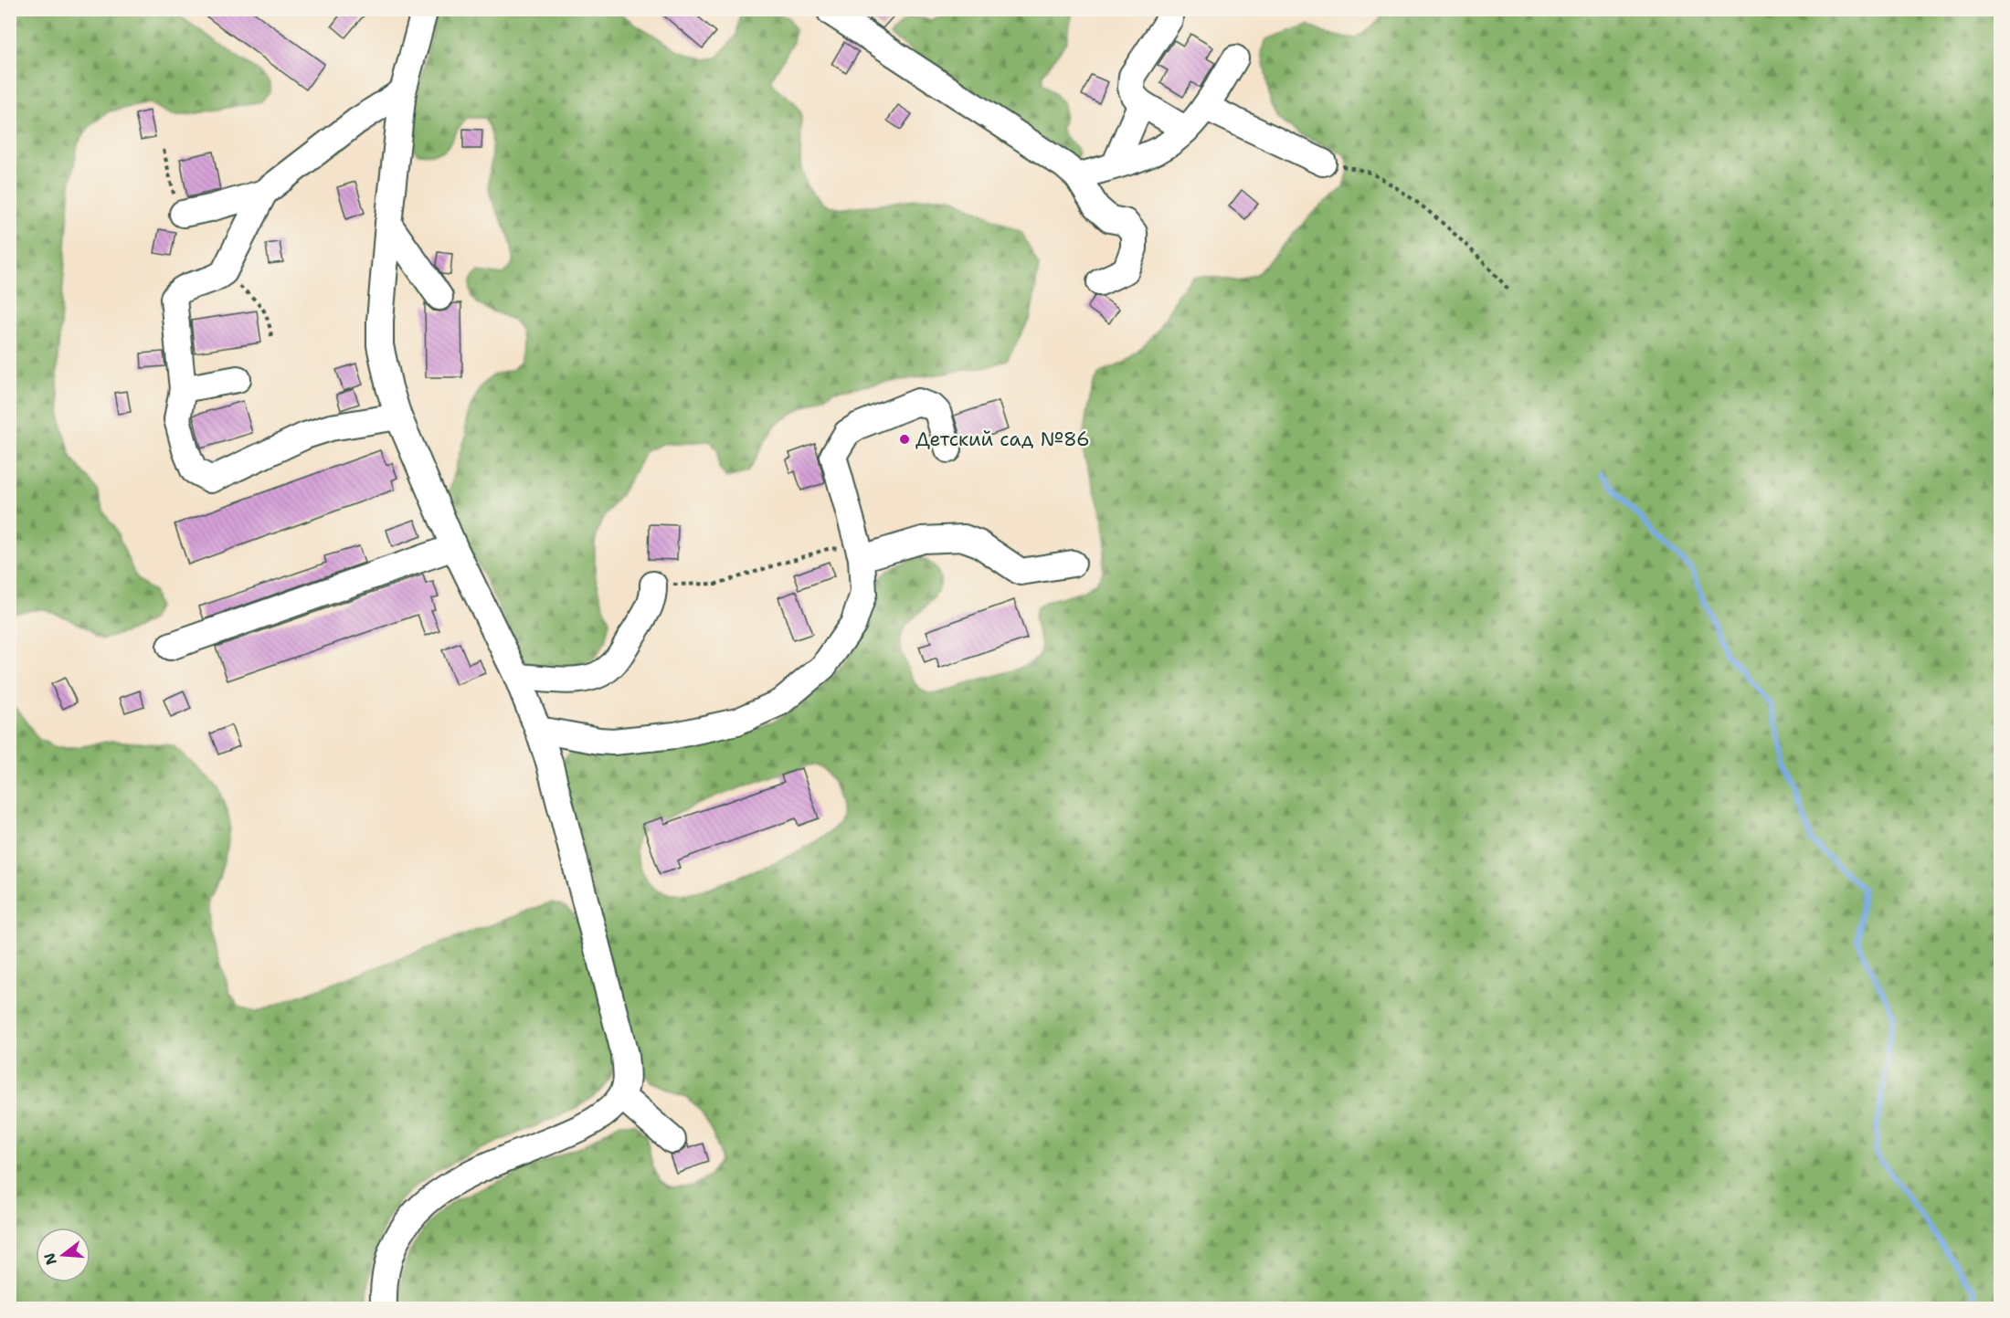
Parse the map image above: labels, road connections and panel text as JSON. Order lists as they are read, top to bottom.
{
  "places": ["Детский сад №86"],
  "north": "left"
}
